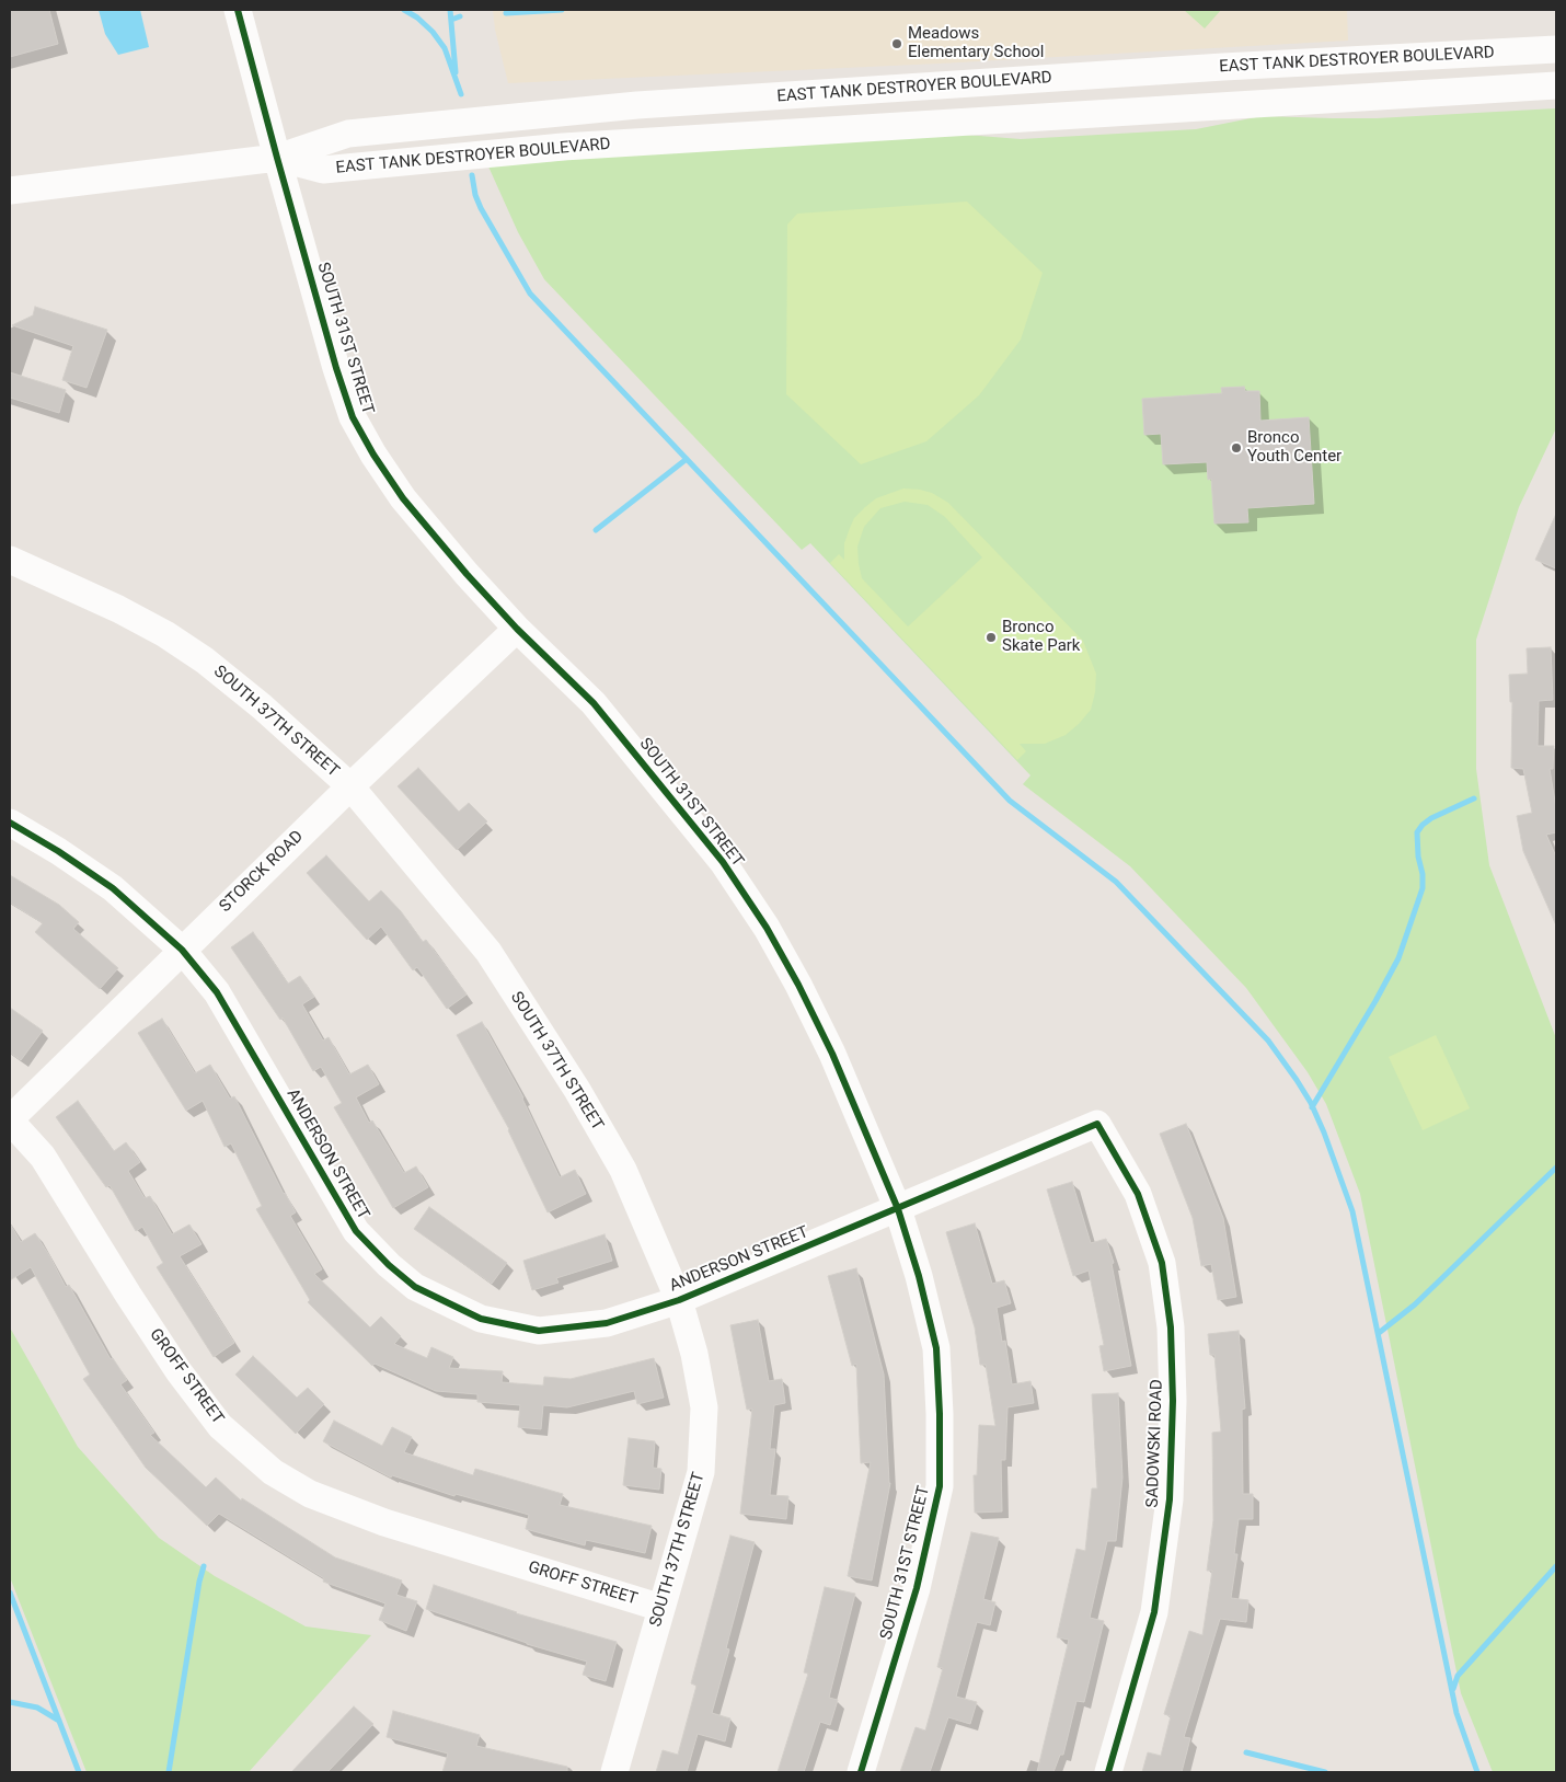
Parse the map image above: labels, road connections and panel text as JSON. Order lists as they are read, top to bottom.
{
  "streets": {
    "street": [
      "EAST TANK DESTROYER BOULEVARD",
      "SOUTH 31ST STREET",
      "SOUTH 37TH STREET",
      "STORCK ROAD",
      "ANDERSON STREET",
      "GROFF STREET",
      "SADOWSKI ROAD"
    ]
  },
  "crossings": [
    ["EAST TANK DESTROYER BOULEVARD", "SOUTH 31ST STREET"],
    ["SOUTH 31ST STREET", "STORCK ROAD"],
    ["SOUTH 31ST STREET", "ANDERSON STREET"],
    ["SOUTH 37TH STREET", "STORCK ROAD"],
    ["SOUTH 37TH STREET", "ANDERSON STREET"],
    ["SOUTH 37TH STREET", "GROFF STREET"],
    ["STORCK ROAD", "ANDERSON STREET"],
    ["STORCK ROAD", "GROFF STREET"],
    ["ANDERSON STREET", "SADOWSKI ROAD"]
  ],
  "places": ["Meadows Elementary School", "Bronco Youth Center", "Bronco Skate Park"]
}
